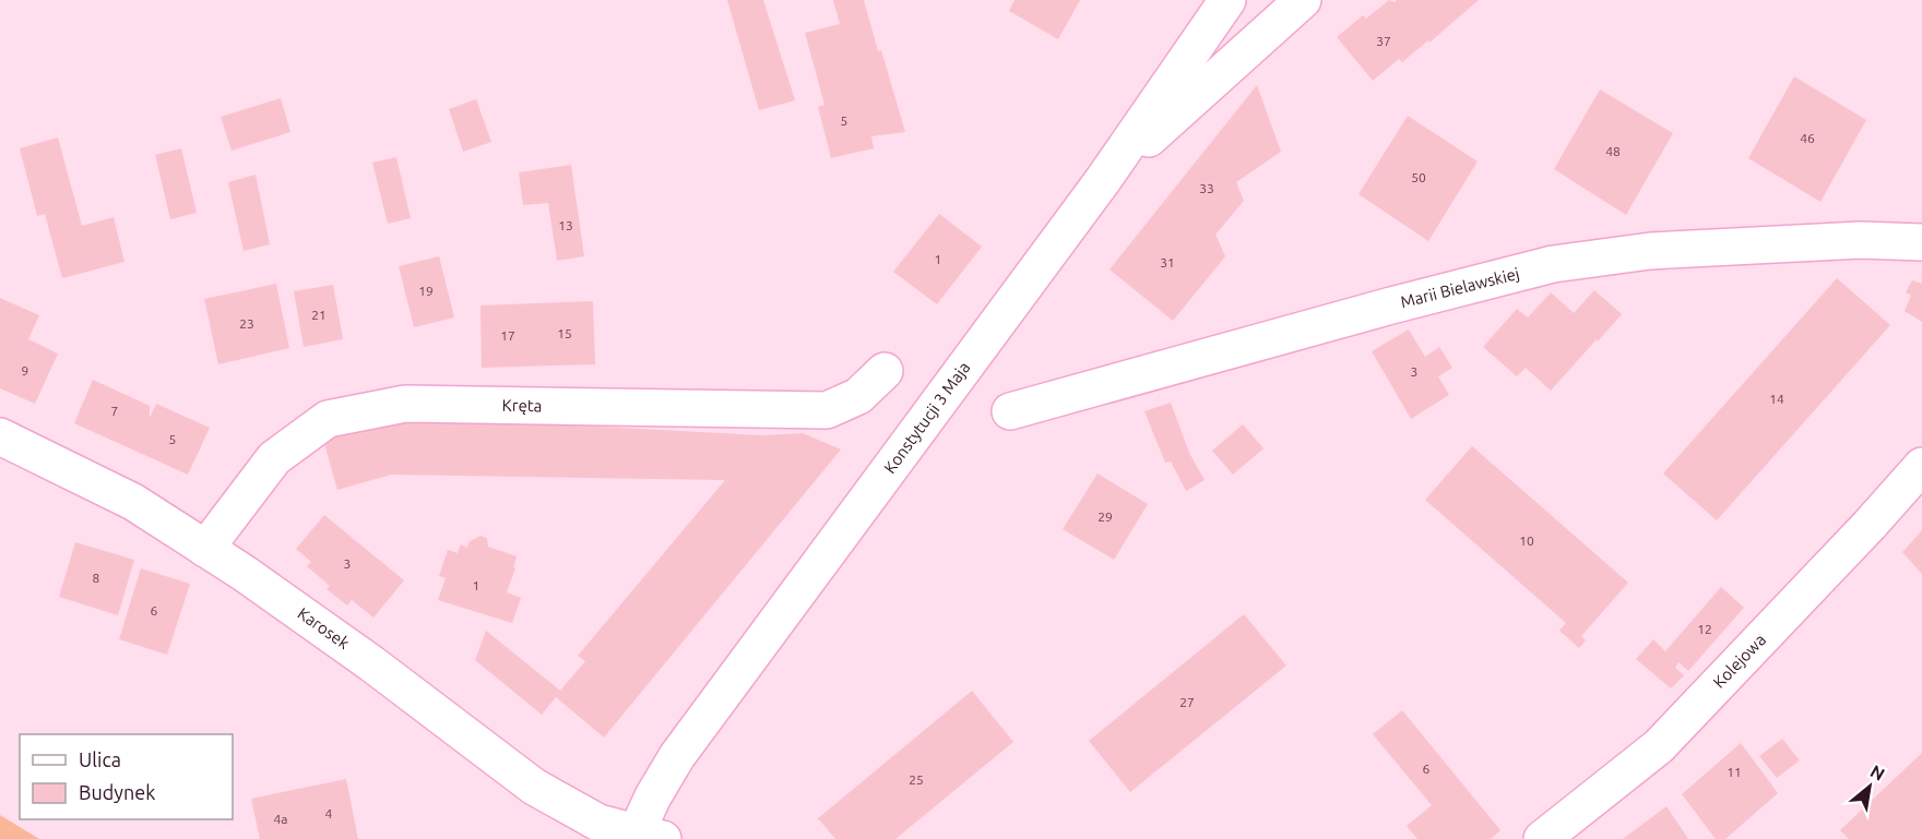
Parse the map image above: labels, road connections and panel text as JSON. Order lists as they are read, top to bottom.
{
  "streets": {
    "street": [
      "Marii Bielawskiej",
      "Kręta",
      "Konstytucji 3 Maja",
      "Karosek",
      "Kolejowa"
    ]
  },
  "crossings": [
    ["Kręta", "Karosek"],
    ["Konstytucji 3 Maja", "Karosek"]
  ],
  "house_numbers": [
    "37",
    "5",
    "46",
    "48",
    "50",
    "33",
    "13",
    "1",
    "31",
    "19",
    "21",
    "23",
    "15",
    "17",
    "9",
    "3",
    "14",
    "7",
    "5",
    "29",
    "10",
    "3",
    "8",
    "1",
    "6",
    "12",
    "27",
    "6",
    "11",
    "25",
    "4",
    "4a"
  ],
  "legend": ["Ulica", "Budynek"],
  "north": "top right"
}
